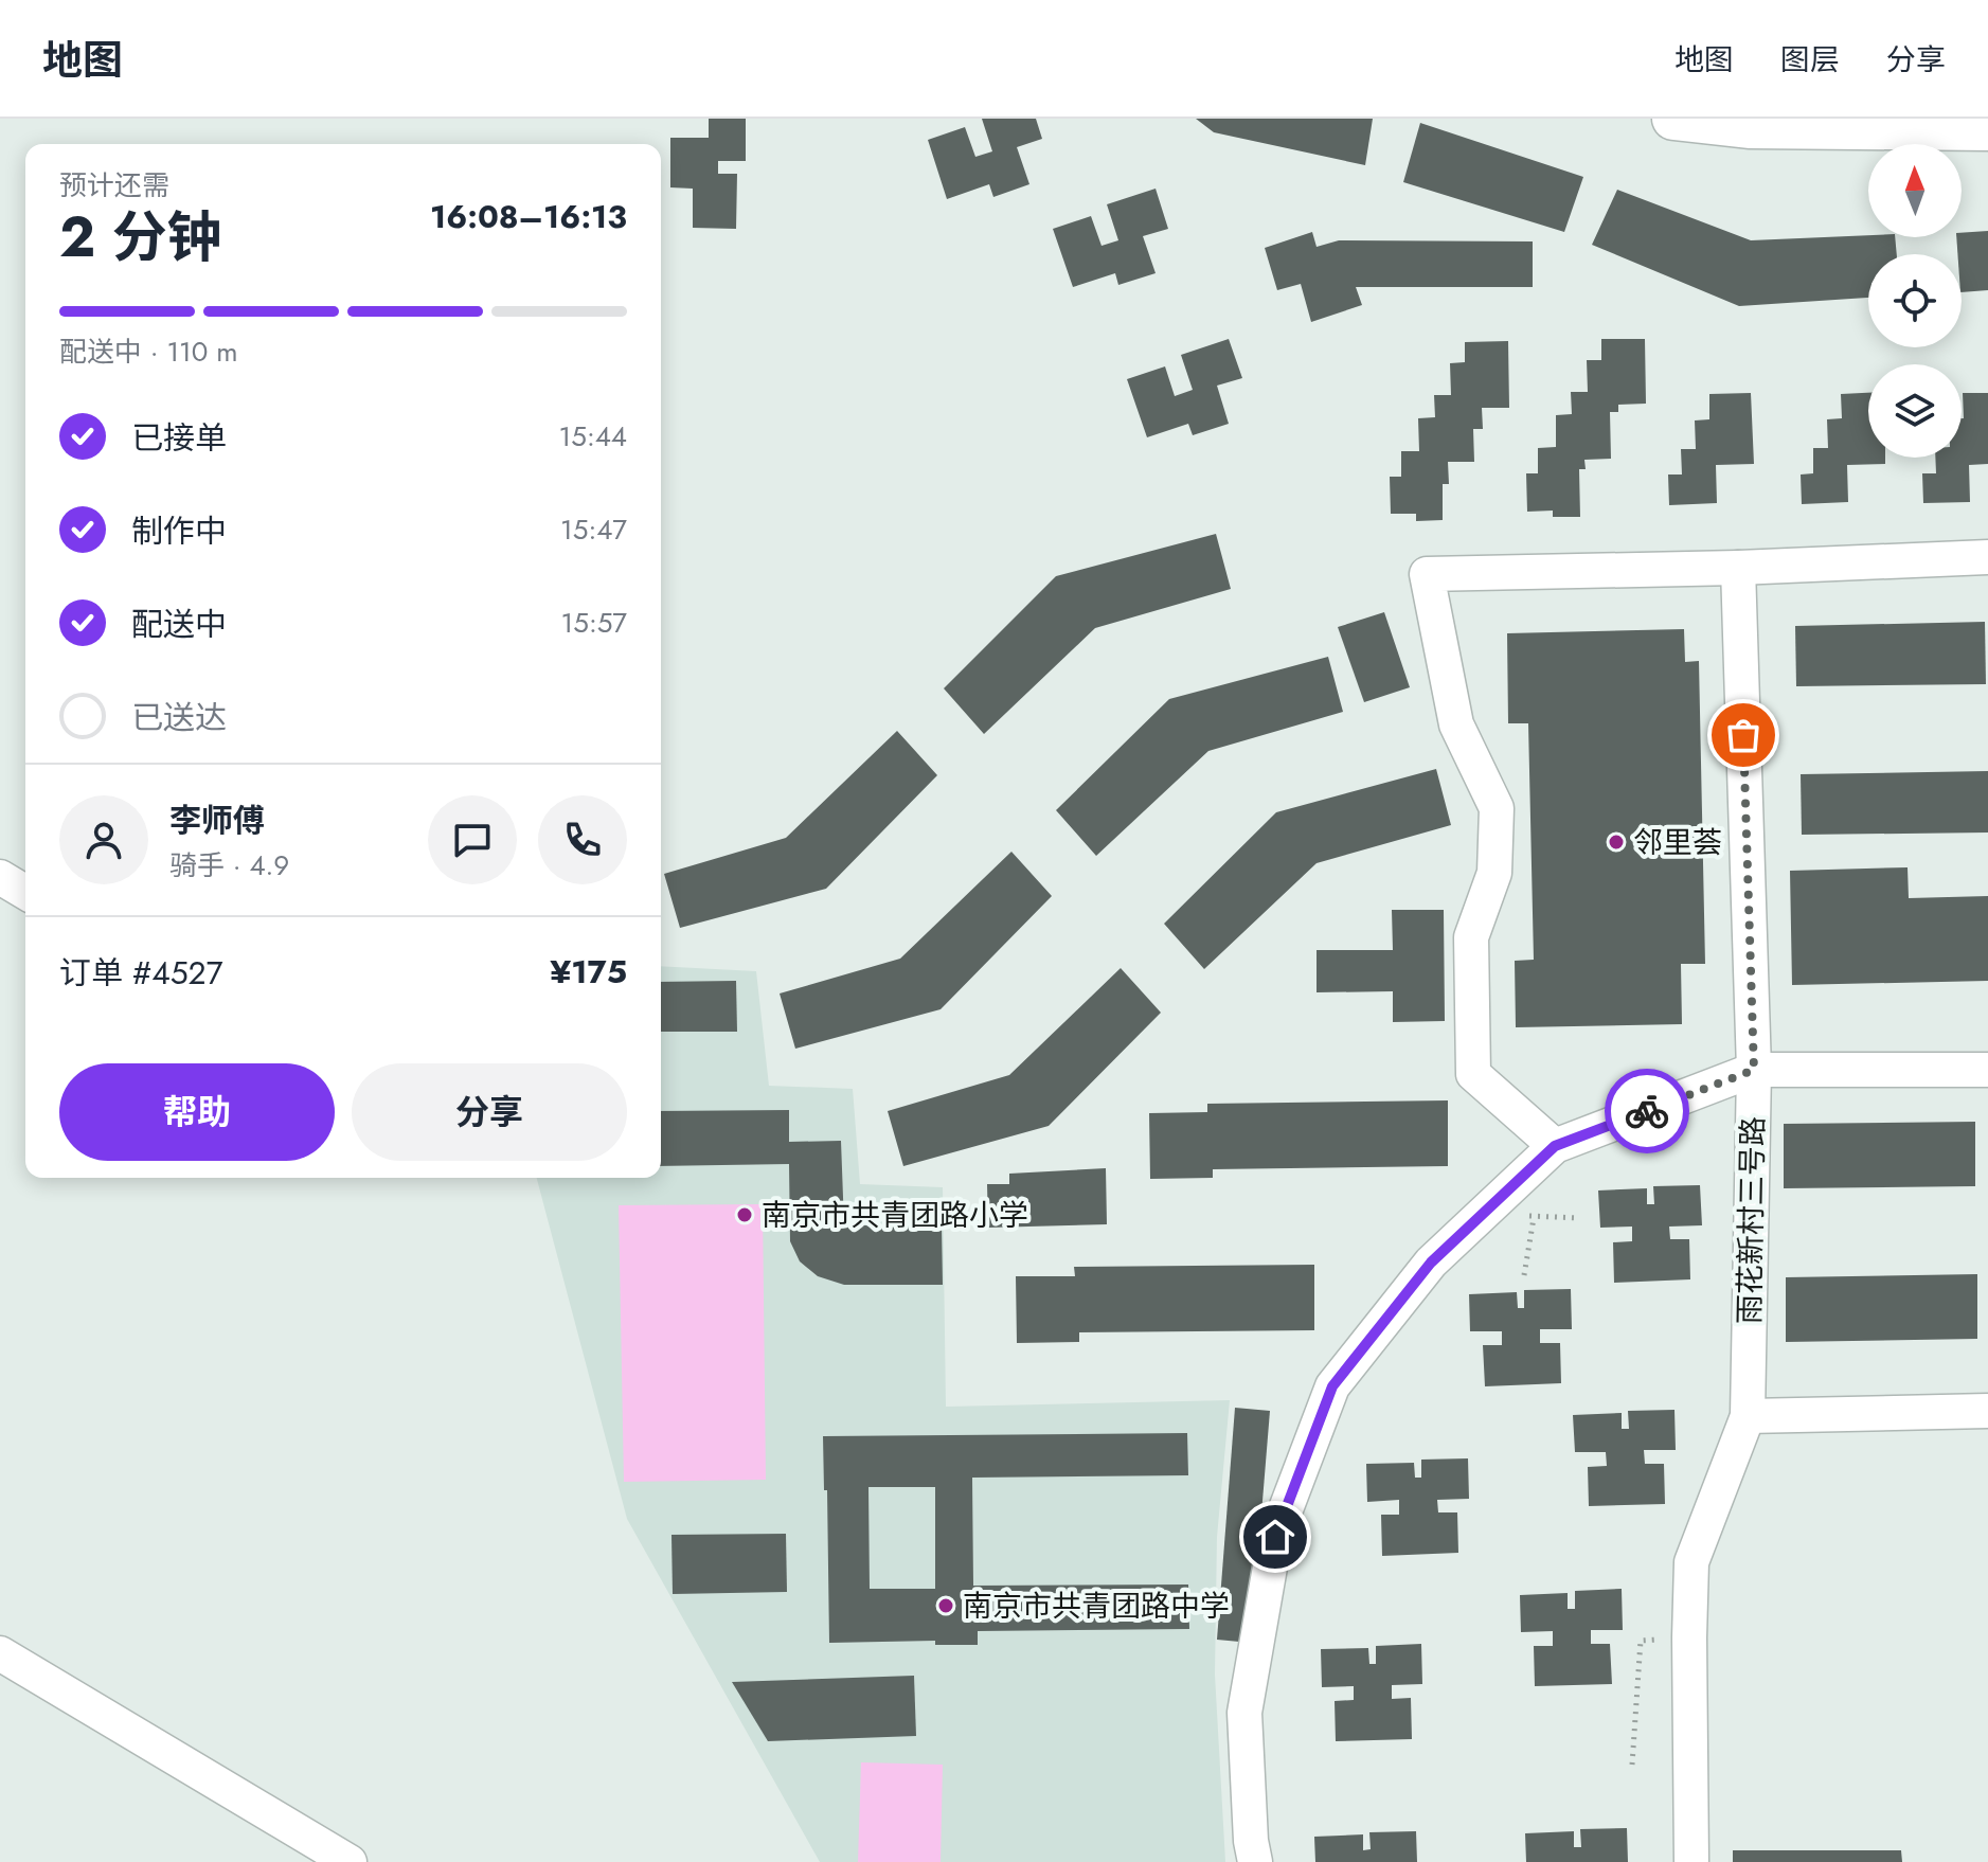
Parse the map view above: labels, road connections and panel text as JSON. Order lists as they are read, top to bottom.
{
  "streets": {
    "street": ["雨花新村三号路"]
  },
  "places": ["邻里荟", "南京市共青团路小学", "南京市共青团路中学"],
  "north": "top",
  "page": {
    "header": "地图",
    "nav": ["地图", "图层", "分享"],
    "heading": ["2 分钟", "预计还需", "16:08–16:13"],
    "panel": [
      "李师傅",
      "骑手 · 4.9",
      "订单 #4527",
      "¥175"
    ],
    "bar": "配送中 · 110 m",
    "list": [
      ["已接单", "15:44"],
      ["制作中", "15:47"],
      ["配送中", "15:57"],
      "已送达"
    ],
    "buttons": ["帮助", "分享"]
  }
}
